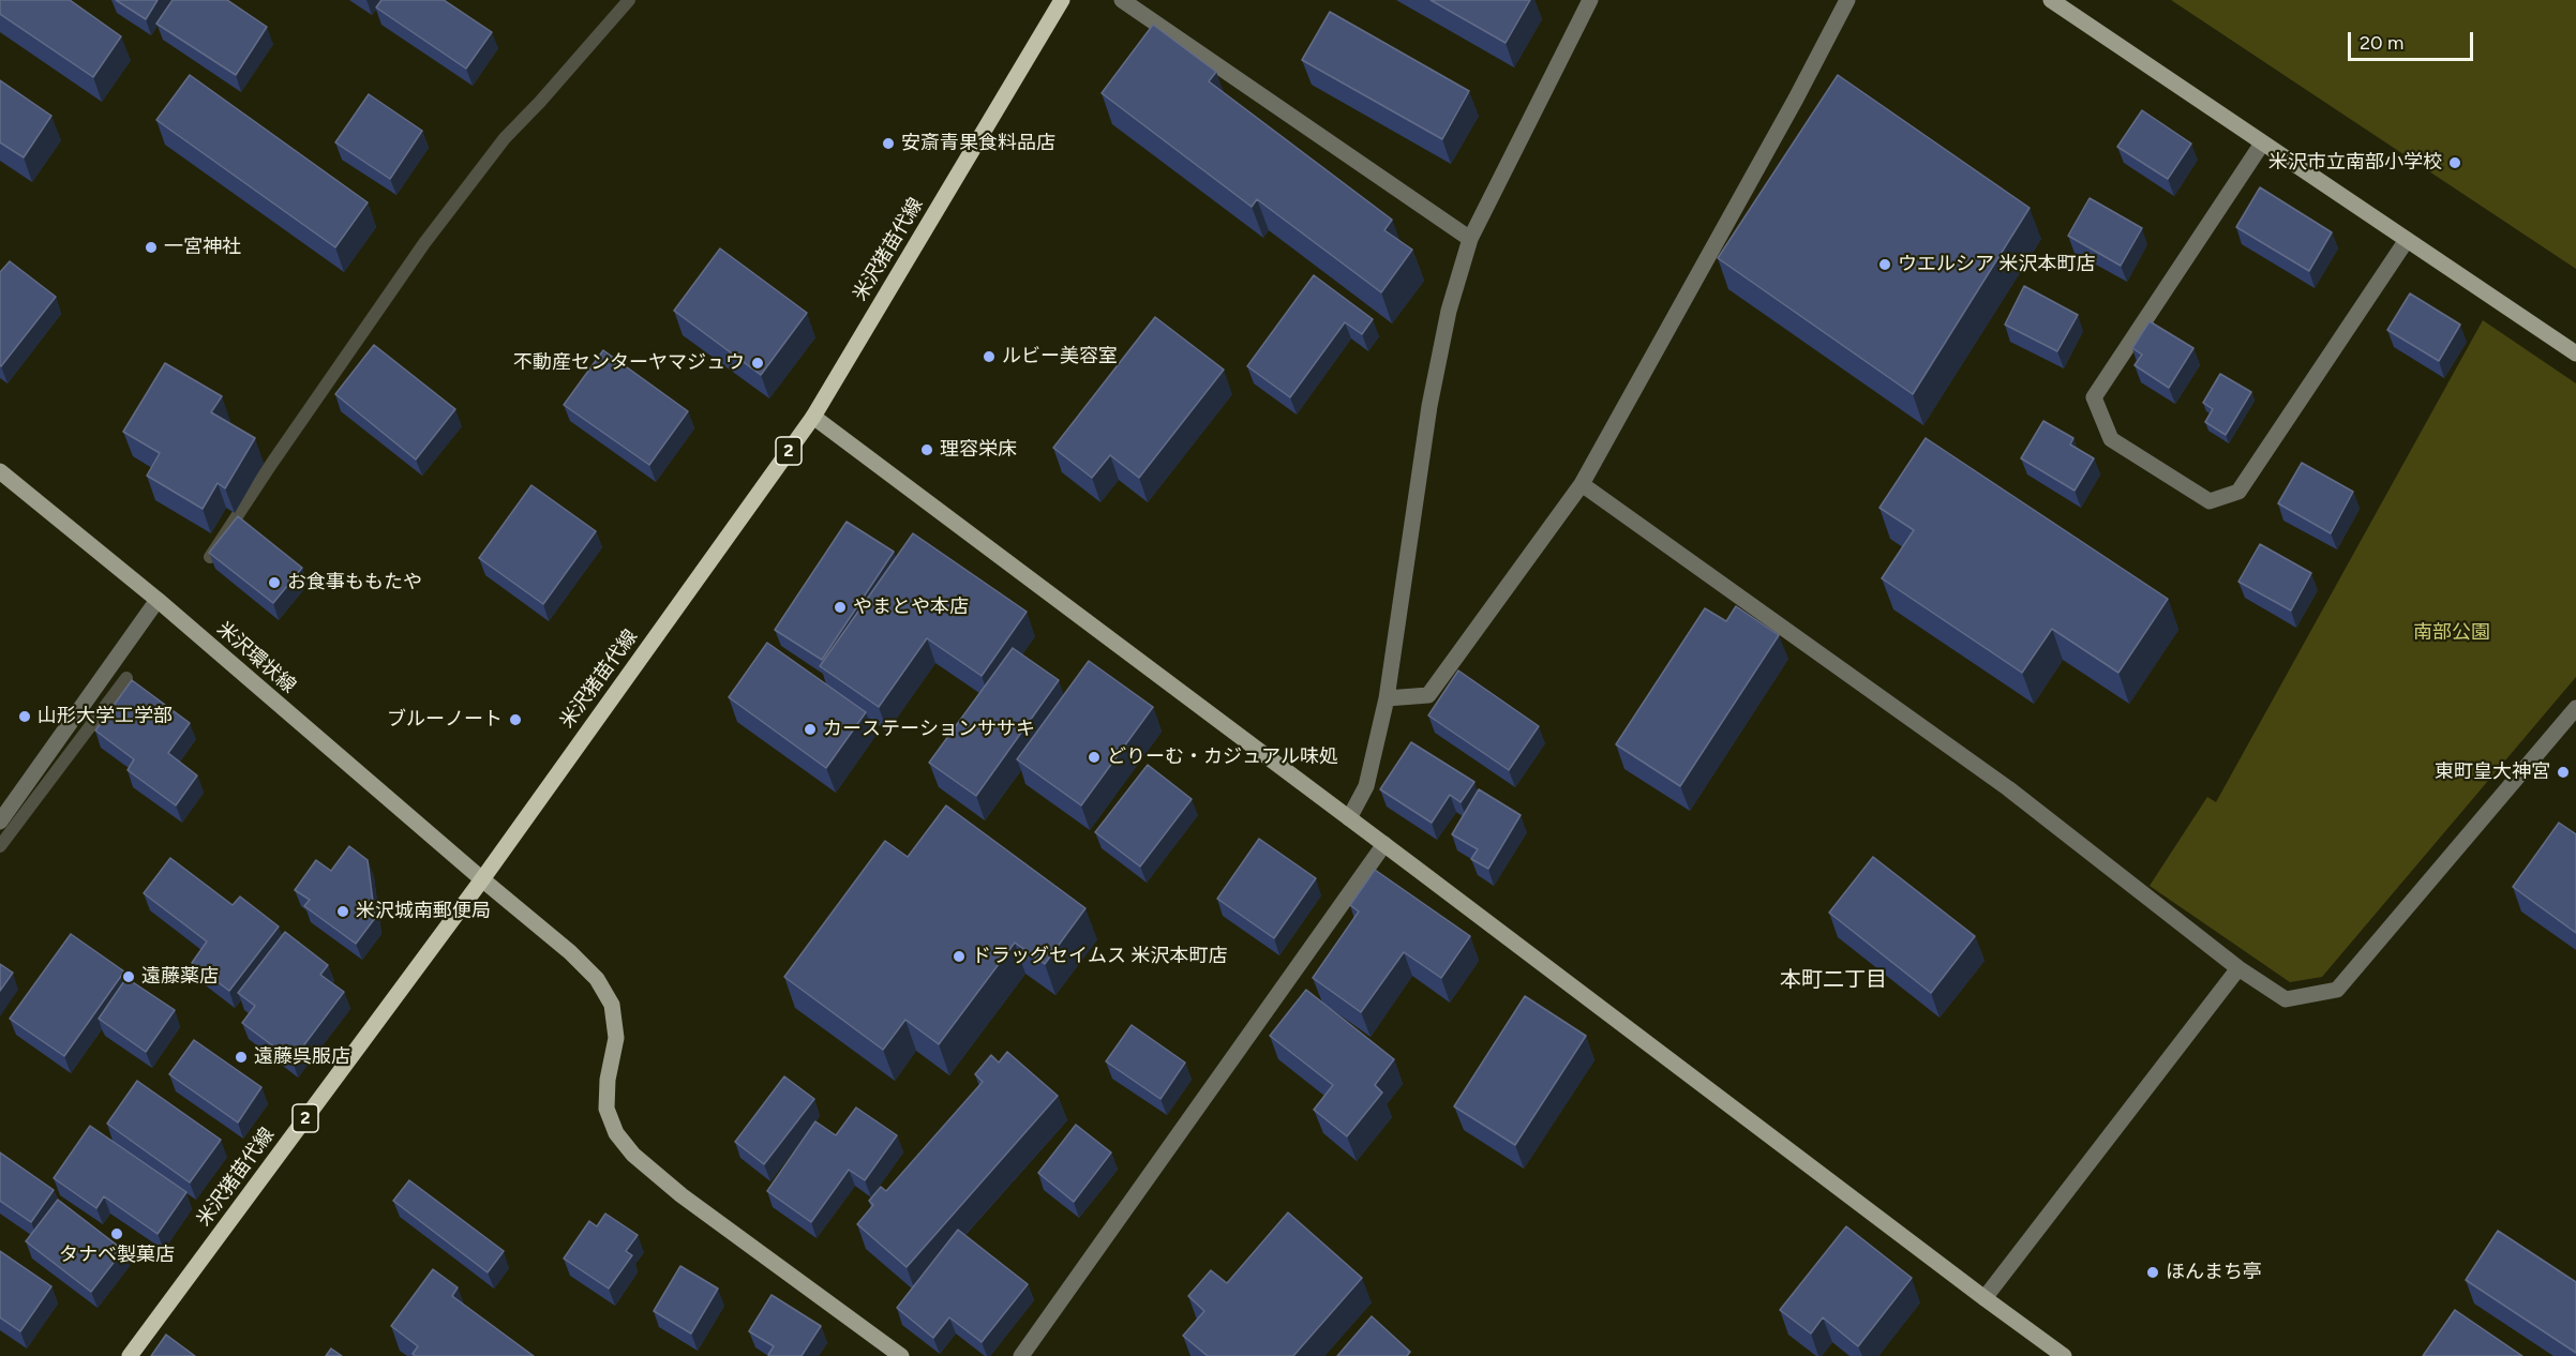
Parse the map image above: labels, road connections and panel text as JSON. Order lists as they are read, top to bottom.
{
  "streets": {
    "main road": ["米沢猪苗代線", "2"],
    "street": ["米沢環状線"]
  },
  "crossings": [
    ["米沢猪苗代線", "米沢環状線"]
  ],
  "districts": ["本町二丁目"],
  "parks": ["南部公園"],
  "places": [
    "安斎青果食料品店",
    "米沢市立南部小学校",
    "一宮神社",
    "ウエルシア 米沢本町店",
    "ルビー美容室",
    "不動産センターヤマジュウ",
    "理容栄床",
    "お食事ももたや",
    "やまとや本店",
    "山形大学工学部",
    "ブルーノート",
    "カーステーションササキ",
    "どりーむ・カジュアル味処",
    "東町皇大神宮",
    "米沢城南郵便局",
    "ドラッグセイムス 米沢本町店",
    "遠藤薬店",
    "遠藤呉服店",
    "タナベ製菓店",
    "ほんまち亭"
  ],
  "scale_bar": "20 m"
}
